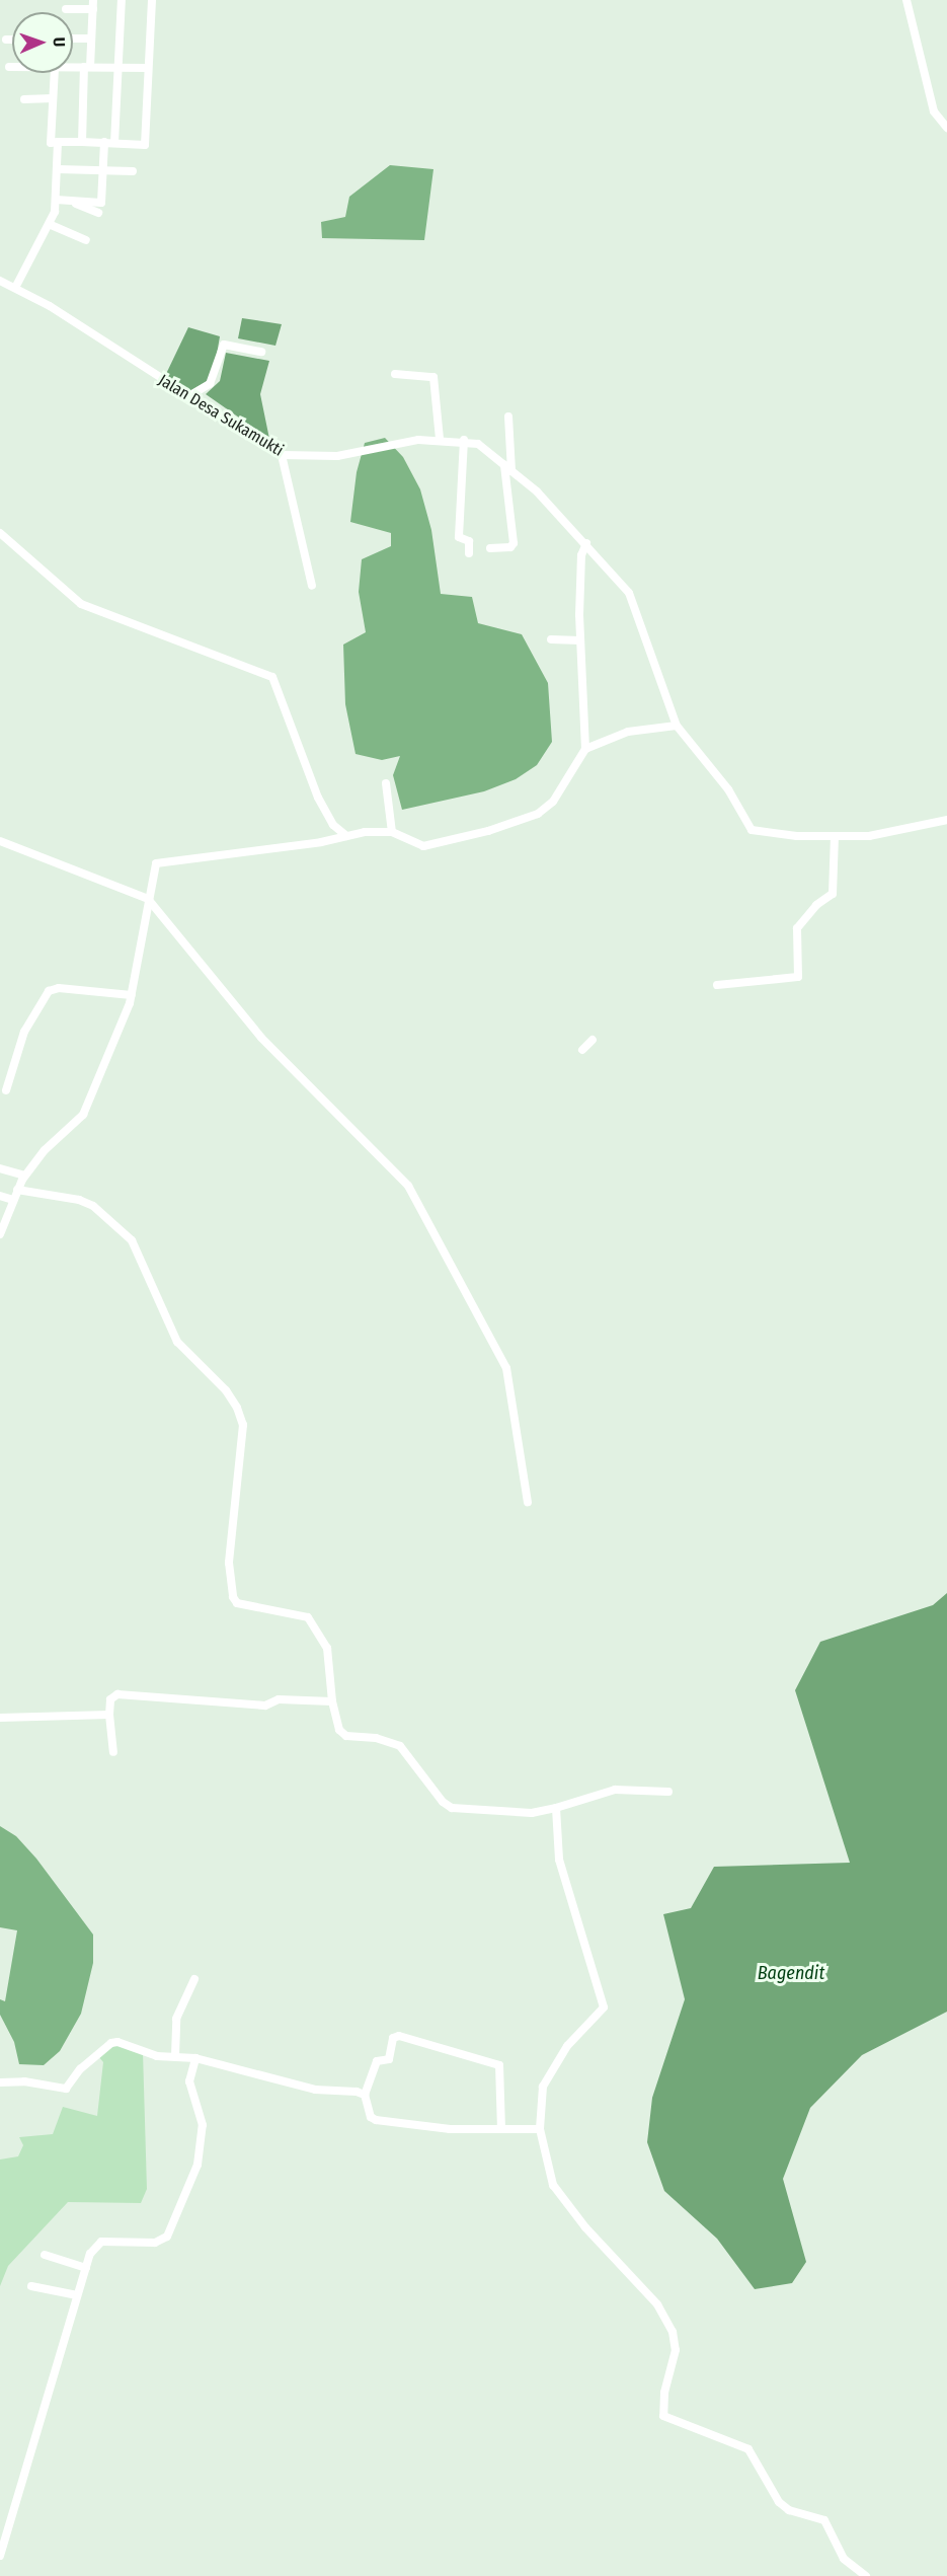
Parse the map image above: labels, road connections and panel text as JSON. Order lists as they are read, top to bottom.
{
  "streets": {
    "street": ["Jalan Desa Sukamukti"]
  },
  "water": ["Bagendit"],
  "north": "right"
}
